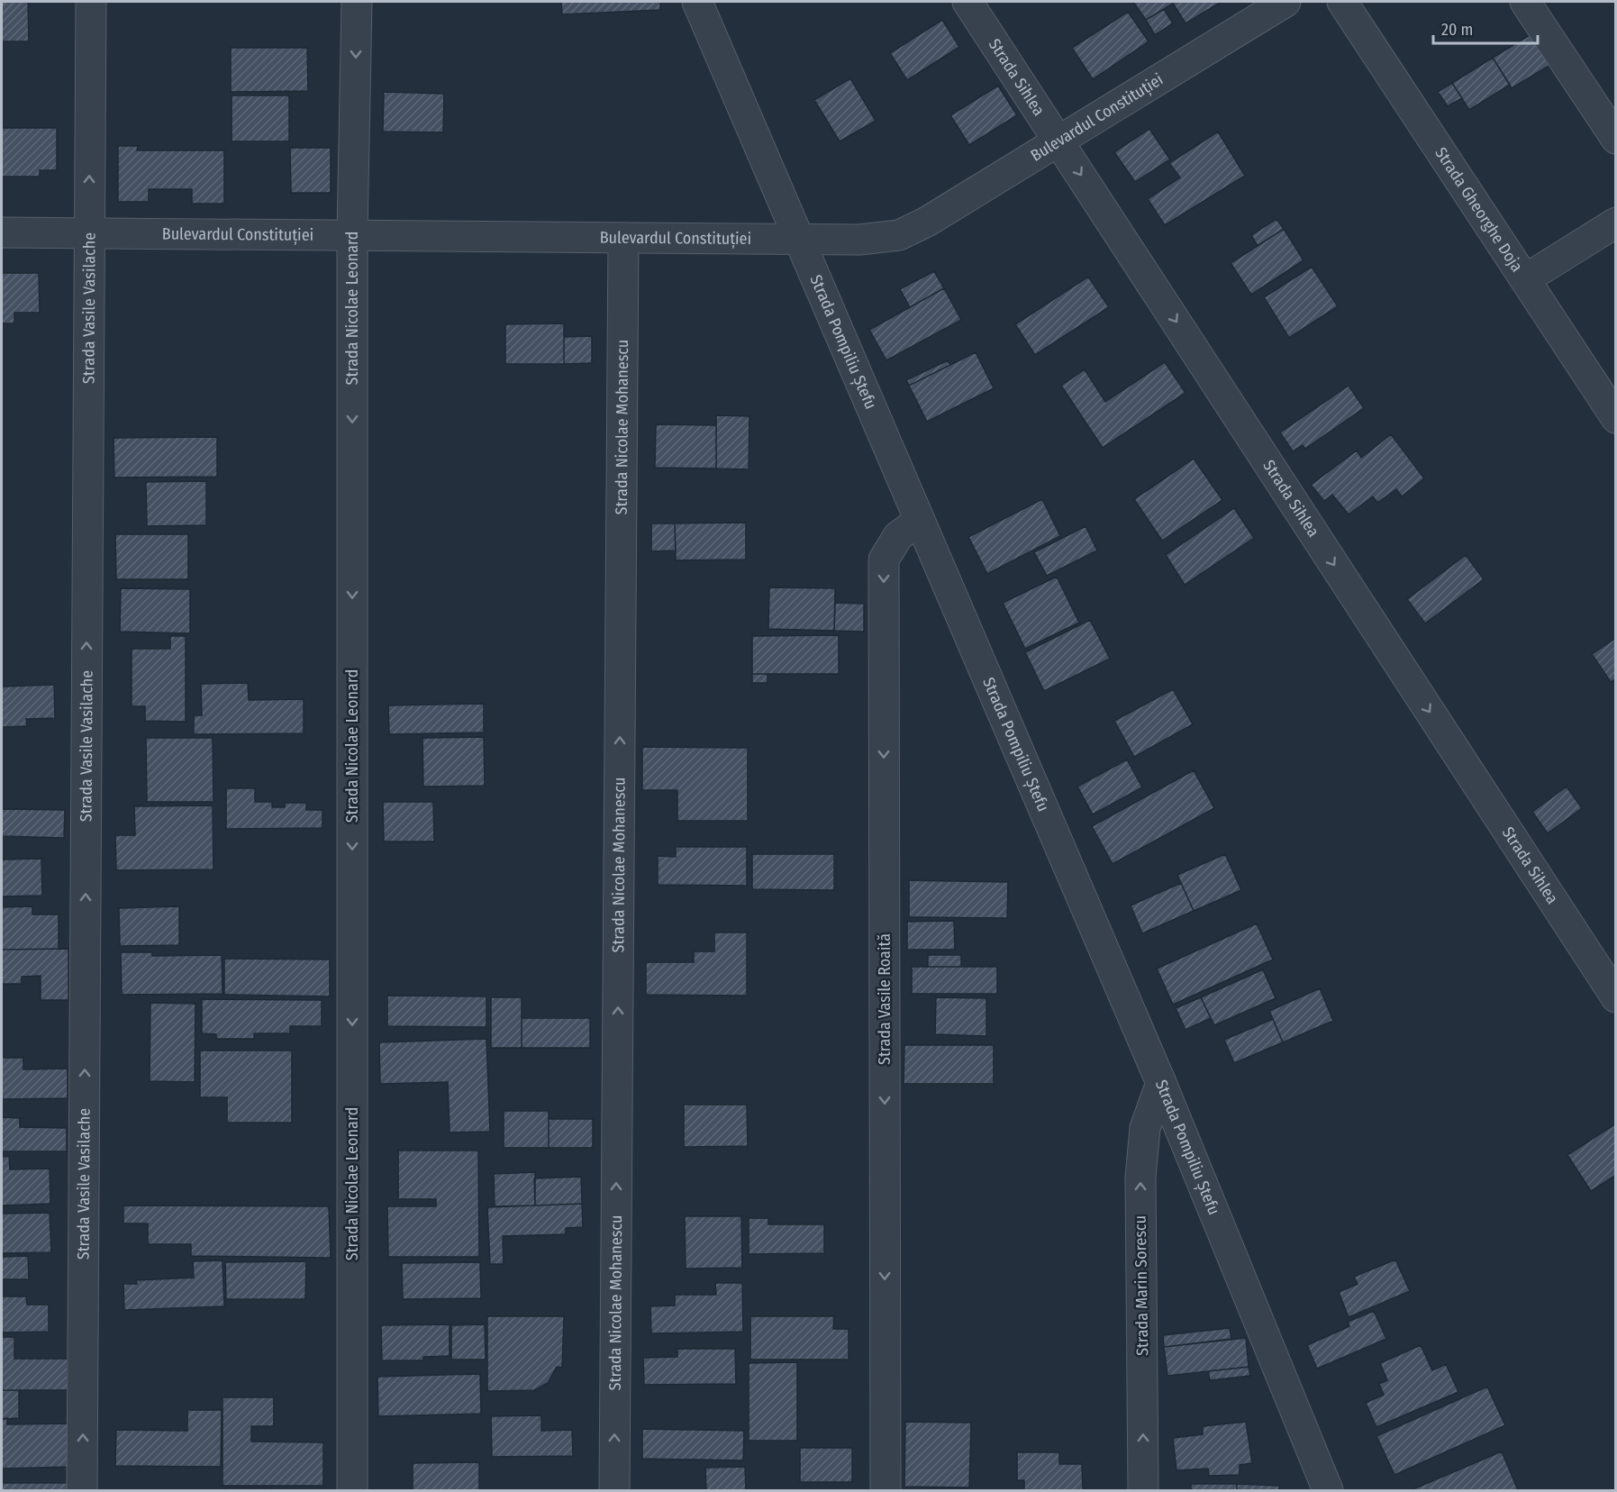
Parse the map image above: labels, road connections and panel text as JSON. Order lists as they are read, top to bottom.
{
  "streets": {
    "street": [
      "Strada Sihlea",
      "Bulevardul Constituției",
      "Strada Gheorghe Doja",
      "Strada Vasile Vasilache",
      "Strada Nicolae Leonard",
      "Strada Pompiliu Ștefu",
      "Strada Nicolae Mohanescu",
      "Strada Vasile Roaită",
      "Strada Marin Sorescu"
    ]
  },
  "crossings": [
    ["Strada Sihlea", "Bulevardul Constituției"],
    ["Bulevardul Constituției", "Strada Vasile Vasilache"],
    ["Bulevardul Constituției", "Strada Nicolae Leonard"],
    ["Bulevardul Constituției", "Strada Pompiliu Ștefu"],
    ["Bulevardul Constituției", "Strada Nicolae Mohanescu"],
    ["Strada Pompiliu Ștefu", "Strada Vasile Roaită"],
    ["Strada Pompiliu Ștefu", "Strada Marin Sorescu"]
  ],
  "one_way": [
    "Strada Sihlea",
    "Strada Vasile Vasilache",
    "Strada Nicolae Leonard",
    "Strada Nicolae Mohanescu",
    "Strada Vasile Roaită",
    "Strada Marin Sorescu"
  ],
  "scale_bar": "20 m"
}
